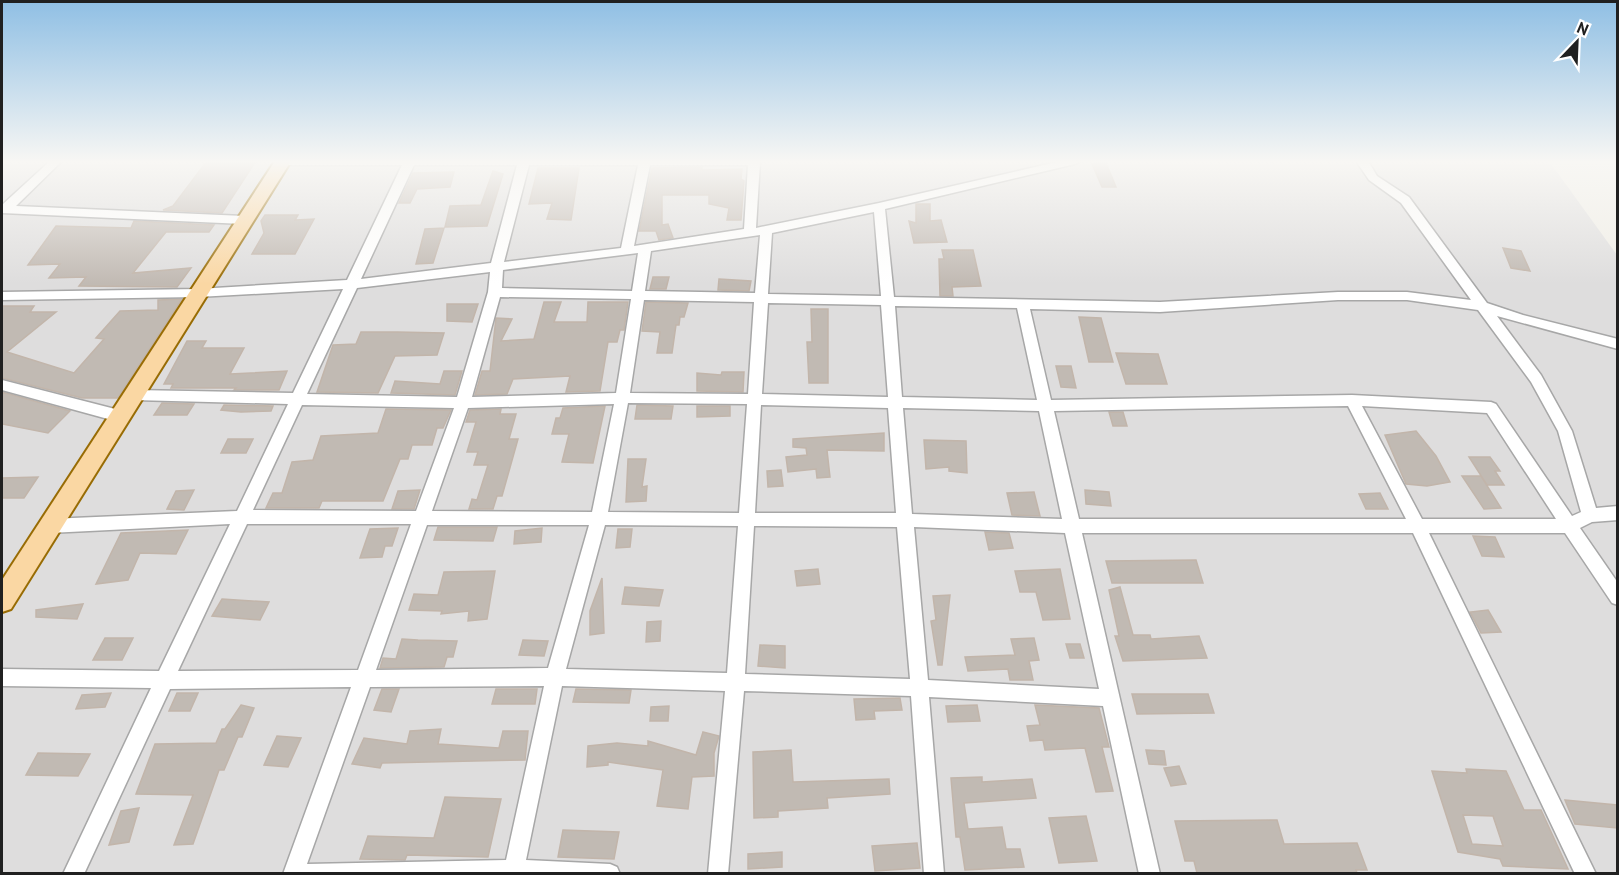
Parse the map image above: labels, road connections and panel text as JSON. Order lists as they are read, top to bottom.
{
  "north": "top right"
}
